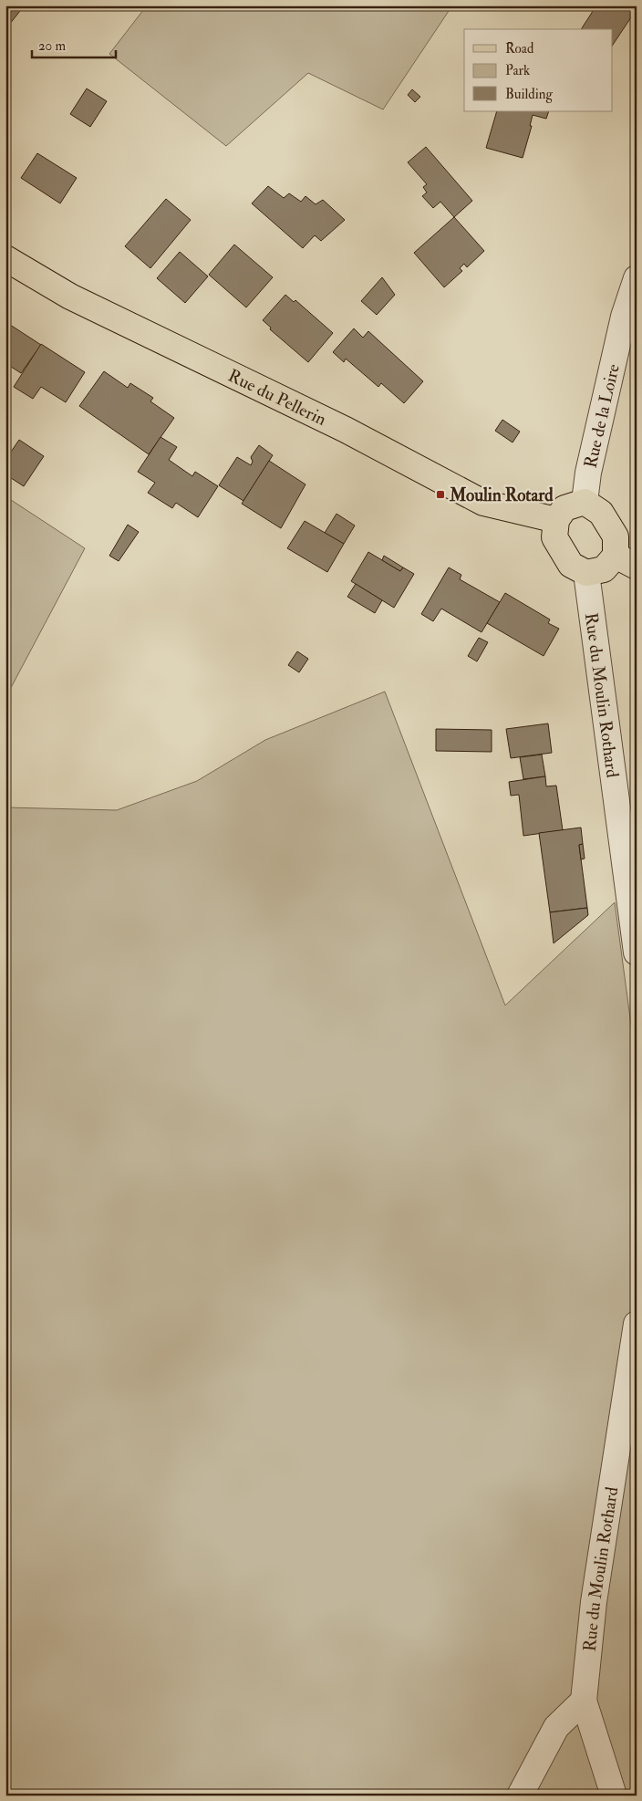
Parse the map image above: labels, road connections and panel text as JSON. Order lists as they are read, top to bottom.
{
  "streets": {
    "main road": ["Rue du Pellerin"],
    "street": ["Rue de la Loire", "Rue du Moulin Rothard"]
  },
  "crossings": [
    ["Rue du Pellerin", "Rue de la Loire"],
    ["Rue du Pellerin", "Rue du Moulin Rothard"],
    ["Rue de la Loire", "Rue du Moulin Rothard"]
  ],
  "places": {
    "transit": ["Moulin Rotard"]
  },
  "legend": ["Road", "Park", "Building"],
  "scale_bar": "20 m"
}
